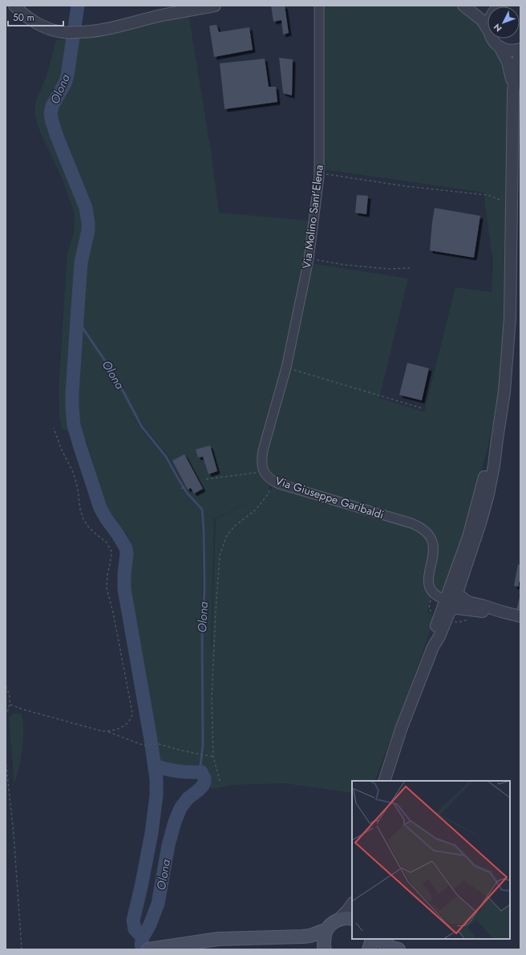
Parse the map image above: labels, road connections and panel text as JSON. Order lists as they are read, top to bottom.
{
  "streets": {
    "street": ["Via Molino Sant'Elena", "Via Giuseppe Garibaldi"]
  },
  "crossings": [
    ["Via Molino Sant'Elena", "Via Giuseppe Garibaldi"]
  ],
  "water": ["Olona"],
  "scale_bar": "50 m",
  "north": "bottom left"
}
